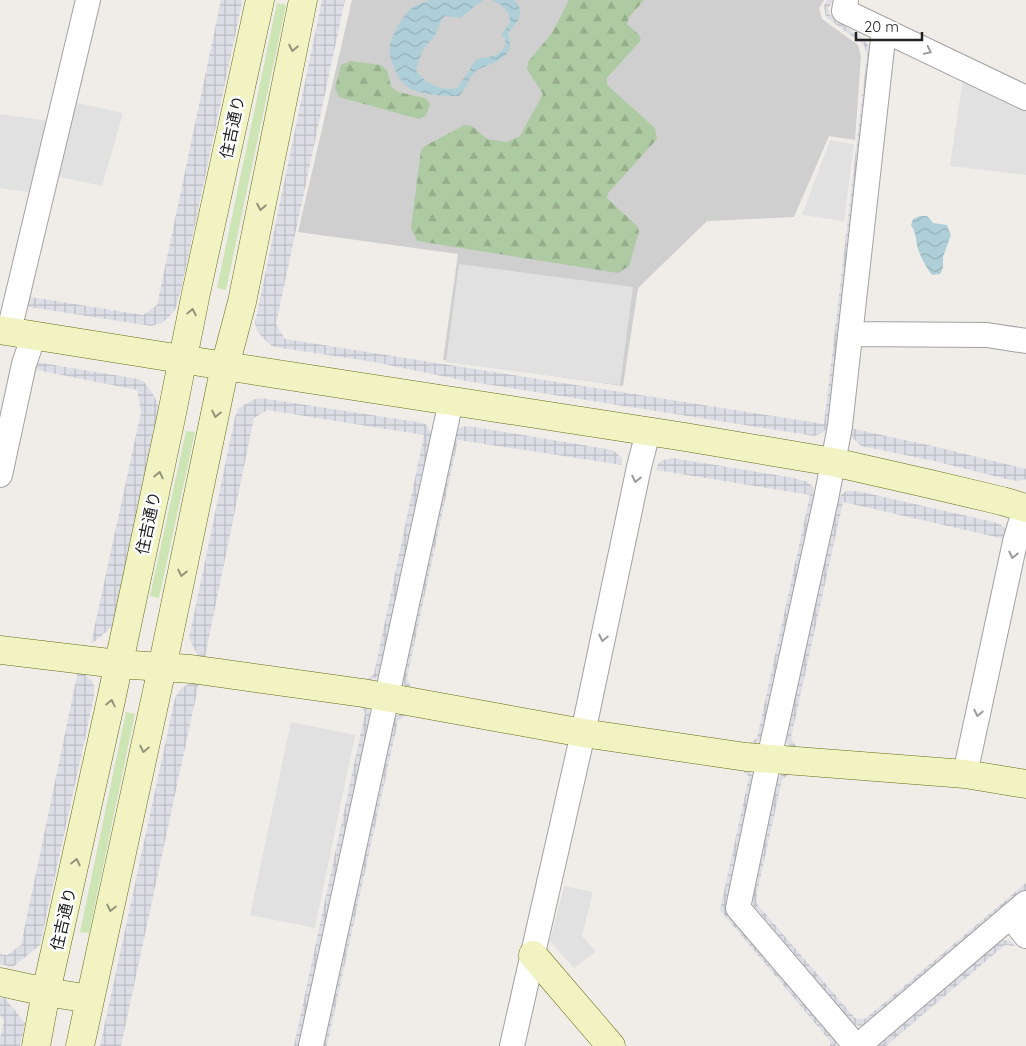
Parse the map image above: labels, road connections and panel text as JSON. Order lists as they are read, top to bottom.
{
  "streets": {
    "street": ["住吉通り"]
  },
  "scale_bar": "20 m"
}
